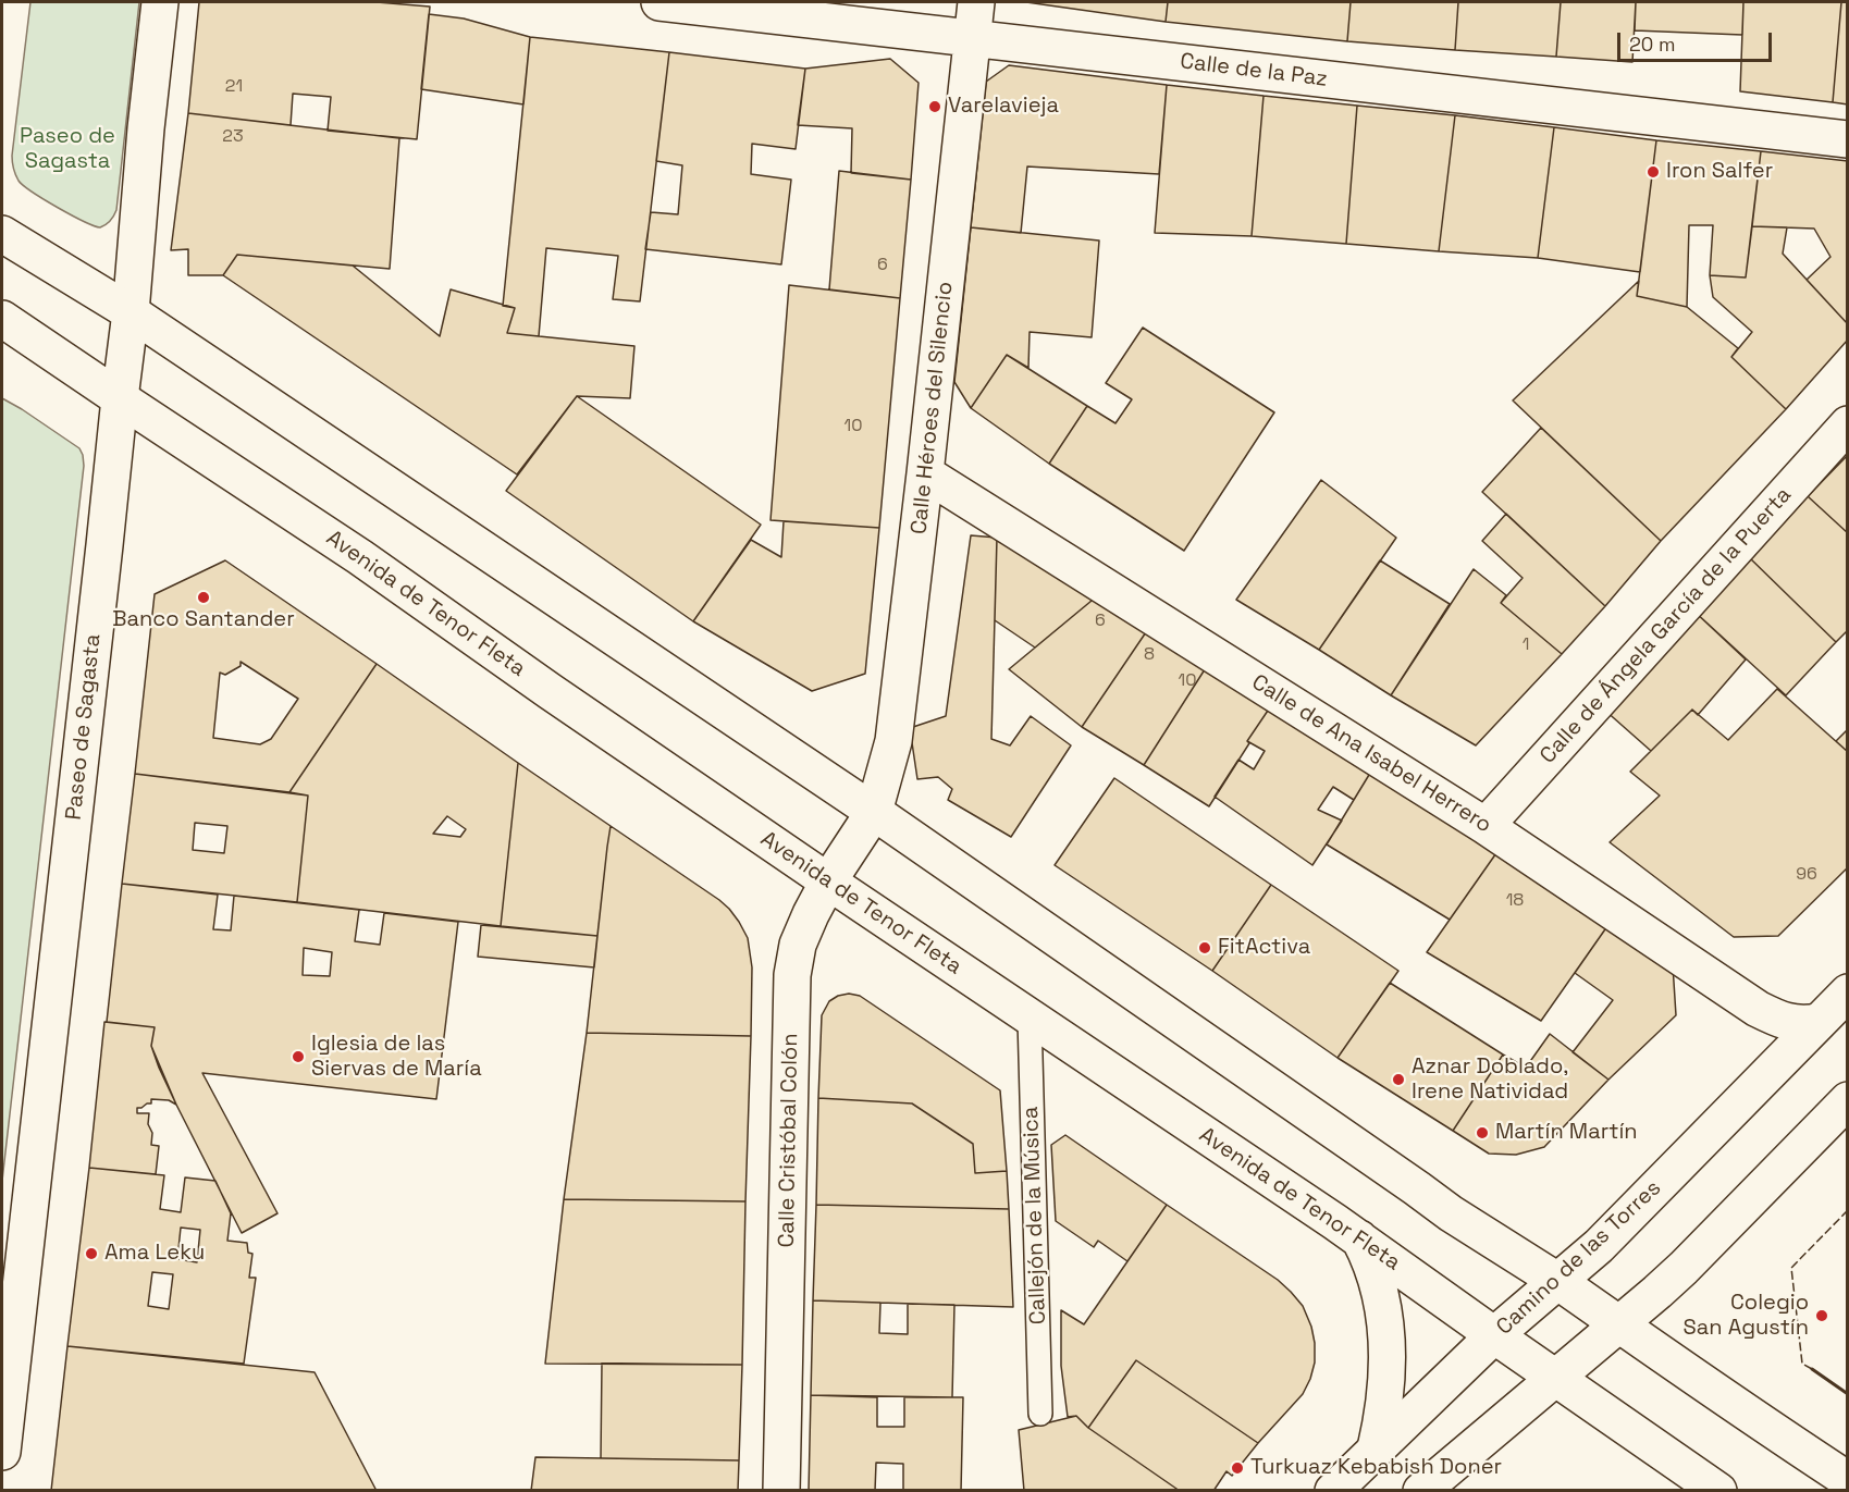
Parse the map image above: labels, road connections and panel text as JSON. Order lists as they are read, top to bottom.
{
  "streets": {
    "main road": [
      "Calle de la Paz",
      "Calle Héroes del Silencio",
      "Avenida de Tenor Fleta",
      "Calle de Ángela García de la Puerta",
      "Paseo de Sagasta",
      "Calle de Ana Isabel Herrero",
      "Calle Cristóbal Colón",
      "Camino de las Torres"
    ],
    "lane": ["Callejón de la Música"]
  },
  "crossings": [
    ["Calle de la Paz", "Calle Héroes del Silencio"],
    ["Calle Héroes del Silencio", "Calle de Ana Isabel Herrero"],
    ["Calle Héroes del Silencio", "Calle Cristóbal Colón"],
    ["Avenida de Tenor Fleta", "Paseo de Sagasta"],
    ["Avenida de Tenor Fleta", "Calle Cristóbal Colón"],
    ["Avenida de Tenor Fleta", "Callejón de la Música"],
    ["Avenida de Tenor Fleta", "Camino de las Torres"],
    ["Calle de Ángela García de la Puerta", "Calle de Ana Isabel Herrero"],
    ["Calle de Ana Isabel Herrero", "Camino de las Torres"]
  ],
  "parks": ["Paseo de Sagasta"],
  "places": [
    "Varelavieja",
    "Iron Salfer",
    "Banco Santander",
    "FitActiva",
    "Iglesia de las Siervas de María",
    "Aznar Doblado, Irene Natividad",
    "Martín Martín",
    "Ama Leku",
    "Colegio San Agustín",
    "Turkuaz Kebabish Doner"
  ],
  "house_numbers": [
    "21",
    "23",
    "6",
    "10",
    "6",
    "1",
    "8",
    "10",
    "96",
    "18"
  ],
  "scale_bar": "20 m"
}
